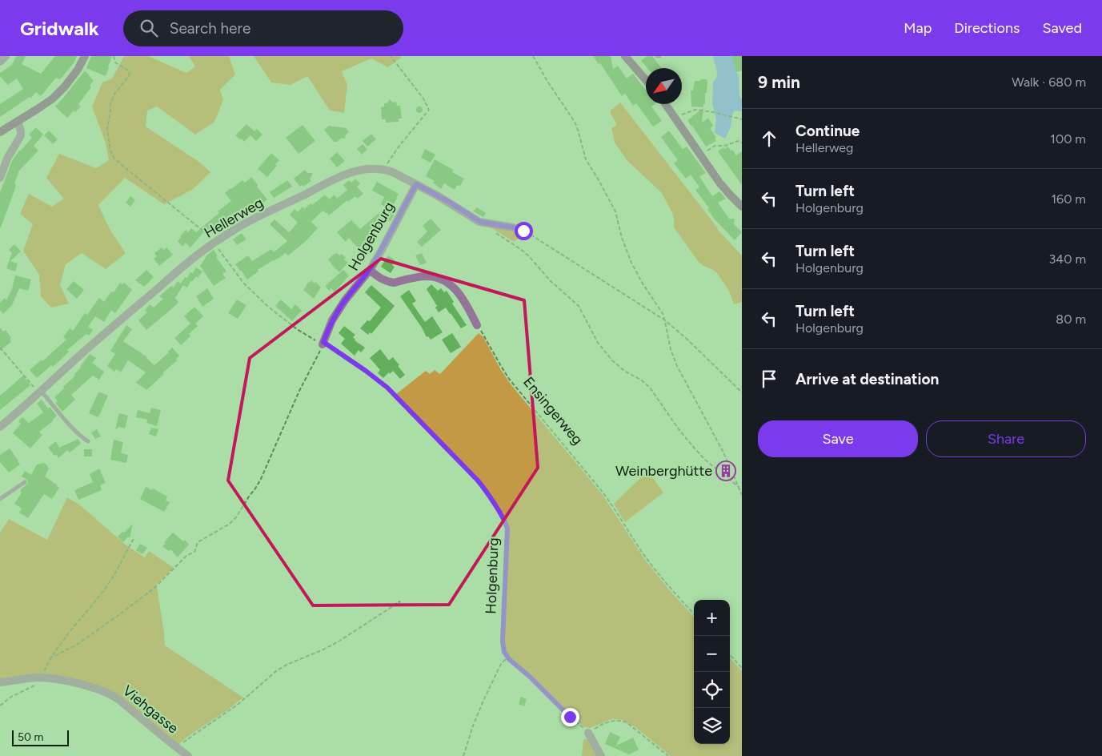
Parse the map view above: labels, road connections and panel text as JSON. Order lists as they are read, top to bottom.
{
  "streets": {
    "street": ["Hellerweg", "Holgenburg", "Viehgasse"],
    "path": ["Ensingerweg"]
  },
  "crossings": [
    ["Hellerweg", "Holgenburg"]
  ],
  "places": {
    "building": ["Weinberghütte"]
  },
  "scale_bar": "50 m",
  "north": "bottom left",
  "page": {
    "header": "Gridwalk",
    "search": "Search here",
    "nav": ["Map", "Directions", "Saved"],
    "heading": ["9 min", "Walk · 680 m"],
    "list": [
      ["Continue", "Hellerweg", "100 m"],
      ["Turn left", "Holgenburg", "160 m"],
      ["Turn left", "Holgenburg", "340 m"],
      ["Turn left", "Holgenburg", "80 m"],
      "Arrive at destination"
    ],
    "buttons": ["Save", "Share"],
    "map_buttons": ["+", "−"],
    "scale": "50 m"
  }
}
